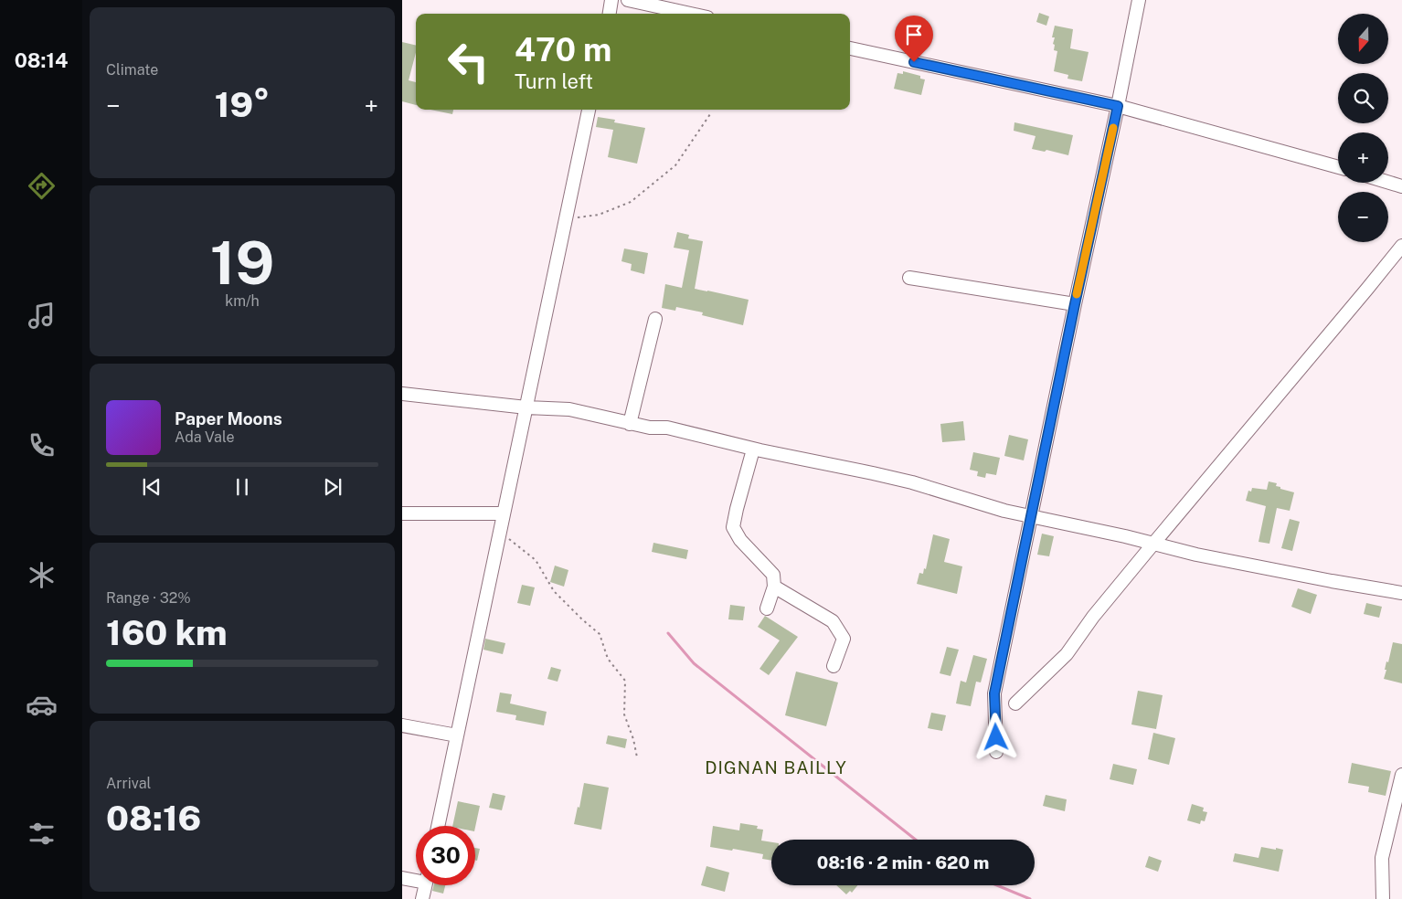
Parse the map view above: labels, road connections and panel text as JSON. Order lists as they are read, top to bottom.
{
  "districts": ["DIGNAN BAILLY"],
  "north": "bottom",
  "page": {
    "tabs": "08:14",
    "tile": [
      "Climate",
      ["19", "km/h"],
      ["Range · 32%", "160 km"],
      ["Arrival", "08:16"]
    ],
    "map_buttons": ["+", "−"],
    "turn": ["470 m", "Turn left"],
    "heat": ["−", "19°", "+"],
    "song": ["Paper Moons", "Ada Vale"],
    "limit": "30",
    "trip": "08:16 · 2 min · 620 m"
  }
}
